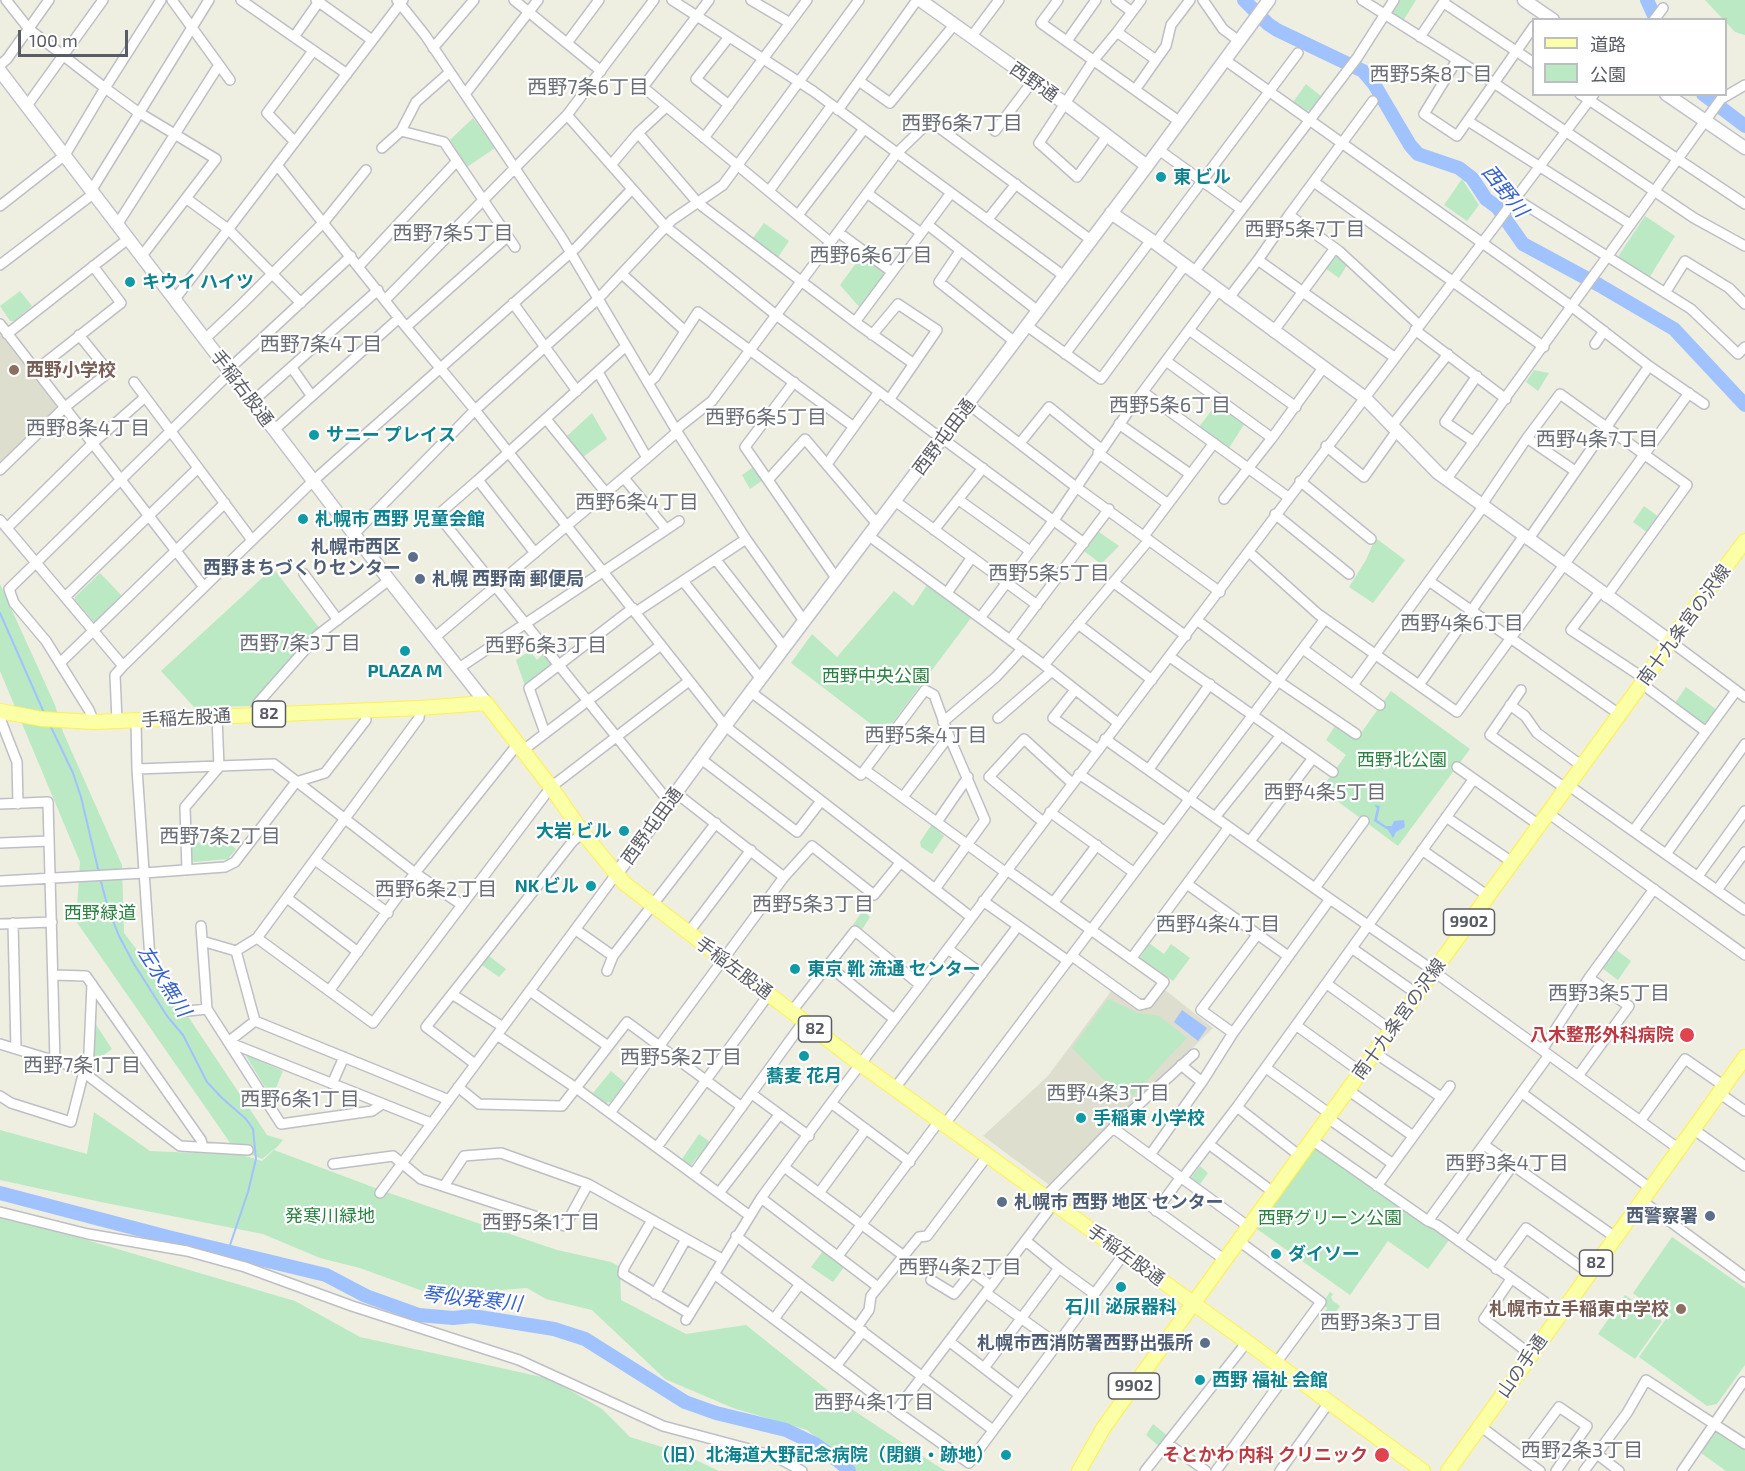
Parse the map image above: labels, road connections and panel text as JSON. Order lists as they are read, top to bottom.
{
  "streets": {
    "main road": [
      "南十九条宮の沢線",
      "82",
      "手稲左股通",
      "9902",
      "山の手通"
    ],
    "street": ["西野通", "手稲右股通", "西野屯田通"]
  },
  "crossings": [
    ["西野通", "西野屯田通"],
    ["手稲右股通", "手稲左股通"],
    ["西野屯田通", "手稲左股通"],
    ["南十九条宮の沢線", "手稲左股通"]
  ],
  "districts": [
    "西野5条8丁目",
    "西野7条6丁目",
    "西野6条7丁目",
    "西野5条7丁目",
    "西野7条5丁目",
    "西野6条6丁目",
    "西野7条4丁目",
    "西野5条6丁目",
    "西野6条5丁目",
    "西野8条4丁目",
    "西野4条7丁目",
    "西野6条4丁目",
    "西野5条5丁目",
    "西野4条6丁目",
    "西野7条3丁目",
    "西野6条3丁目",
    "西野5条4丁目",
    "西野4条5丁目",
    "西野7条2丁目",
    "西野6条2丁目",
    "西野5条3丁目",
    "西野4条4丁目",
    "西野3条5丁目",
    "西野5条2丁目",
    "西野7条1丁目",
    "西野4条3丁目",
    "西野6条1丁目",
    "西野3条4丁目",
    "西野5条1丁目",
    "西野4条2丁目",
    "西野3条3丁目",
    "西野4条1丁目",
    "西野2条3丁目"
  ],
  "water": ["西野川", "左水無川", "琴似発寒川"],
  "parks": [
    "西野中央公園",
    "西野北公園",
    "西野緑道",
    "発寒川緑地",
    "西野グリーン公園"
  ],
  "places": [
    "東 ビル",
    "キウイ ハイツ",
    "西野小学校",
    "サニー プレイス",
    "札幌市 西野 児童会館",
    "札幌市西区 西野まちづくりセンター",
    "札幌 西野南 郵便局",
    "PLAZA M",
    "大岩 ビル",
    "NK ビル",
    "東京 靴 流通 センター",
    "八木整形外科病院",
    "蕎麦 花月",
    "手稲東 小学校",
    "札幌市 西野 地区 センター",
    "西警察署",
    "ダイソー",
    "石川 泌尿器科",
    "札幌市立手稲東中学校",
    "札幌市西消防署西野出張所",
    "西野 福祉 会館",
    "（旧）北海道大野記念病院（閉鎖・跡地）",
    "そとかわ 内科 クリニック"
  ],
  "legend": ["道路", "公園"],
  "scale_bar": "100 m"
}
